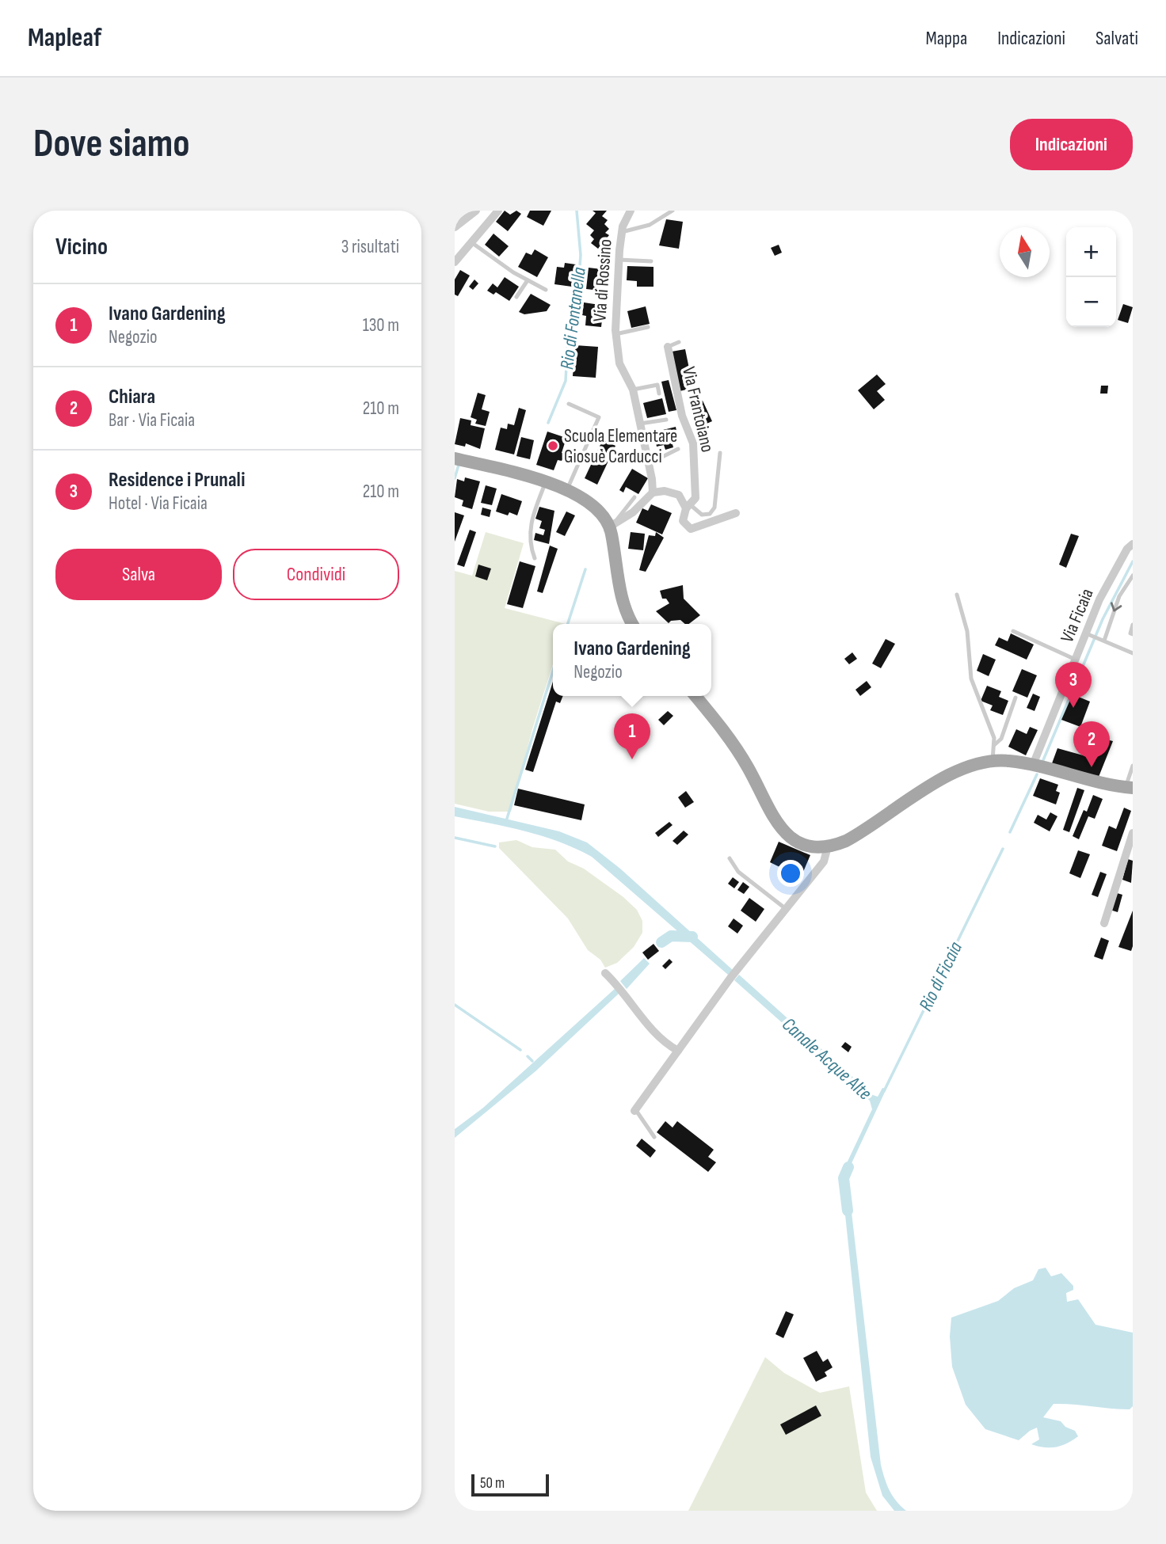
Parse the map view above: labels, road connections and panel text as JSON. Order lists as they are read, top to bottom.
{
  "streets": {
    "street": ["Via di Rossino", "Via Frantoiano", "Via Ficaia"]
  },
  "water": ["Rio di Fontanella", "Rio di Ficaia", "Canale Acque Alte"],
  "places": ["Scuola Elementare Giosuè Carducci"],
  "scale_bar": "50 m",
  "north": "top",
  "page": {
    "header": "Mapleaf",
    "nav": ["Mappa", "Indicazioni", "Salvati"],
    "buttons": [
      "Indicazioni",
      ["Salva", "Condividi"]
    ],
    "title": "Dove siamo",
    "heading": ["Vicino", "3 risultati"],
    "map_buttons": ["+", "−"],
    "list": [
      {
        "mark": "1",
        "name": "Ivano Gardening",
        "note": "Negozio",
        "value": "130 m"
      },
      {
        "mark": "2",
        "name": "Chiara",
        "note": "Bar · Via Ficaia",
        "value": "210 m"
      },
      {
        "mark": "3",
        "name": "Residence i Prunali",
        "note": "Hotel · Via Ficaia",
        "value": "210 m"
      }
    ],
    "popup": ["Ivano Gardening", "Negozio"],
    "pins": ["3", "1", "2"],
    "scale": "50 m"
  }
}
